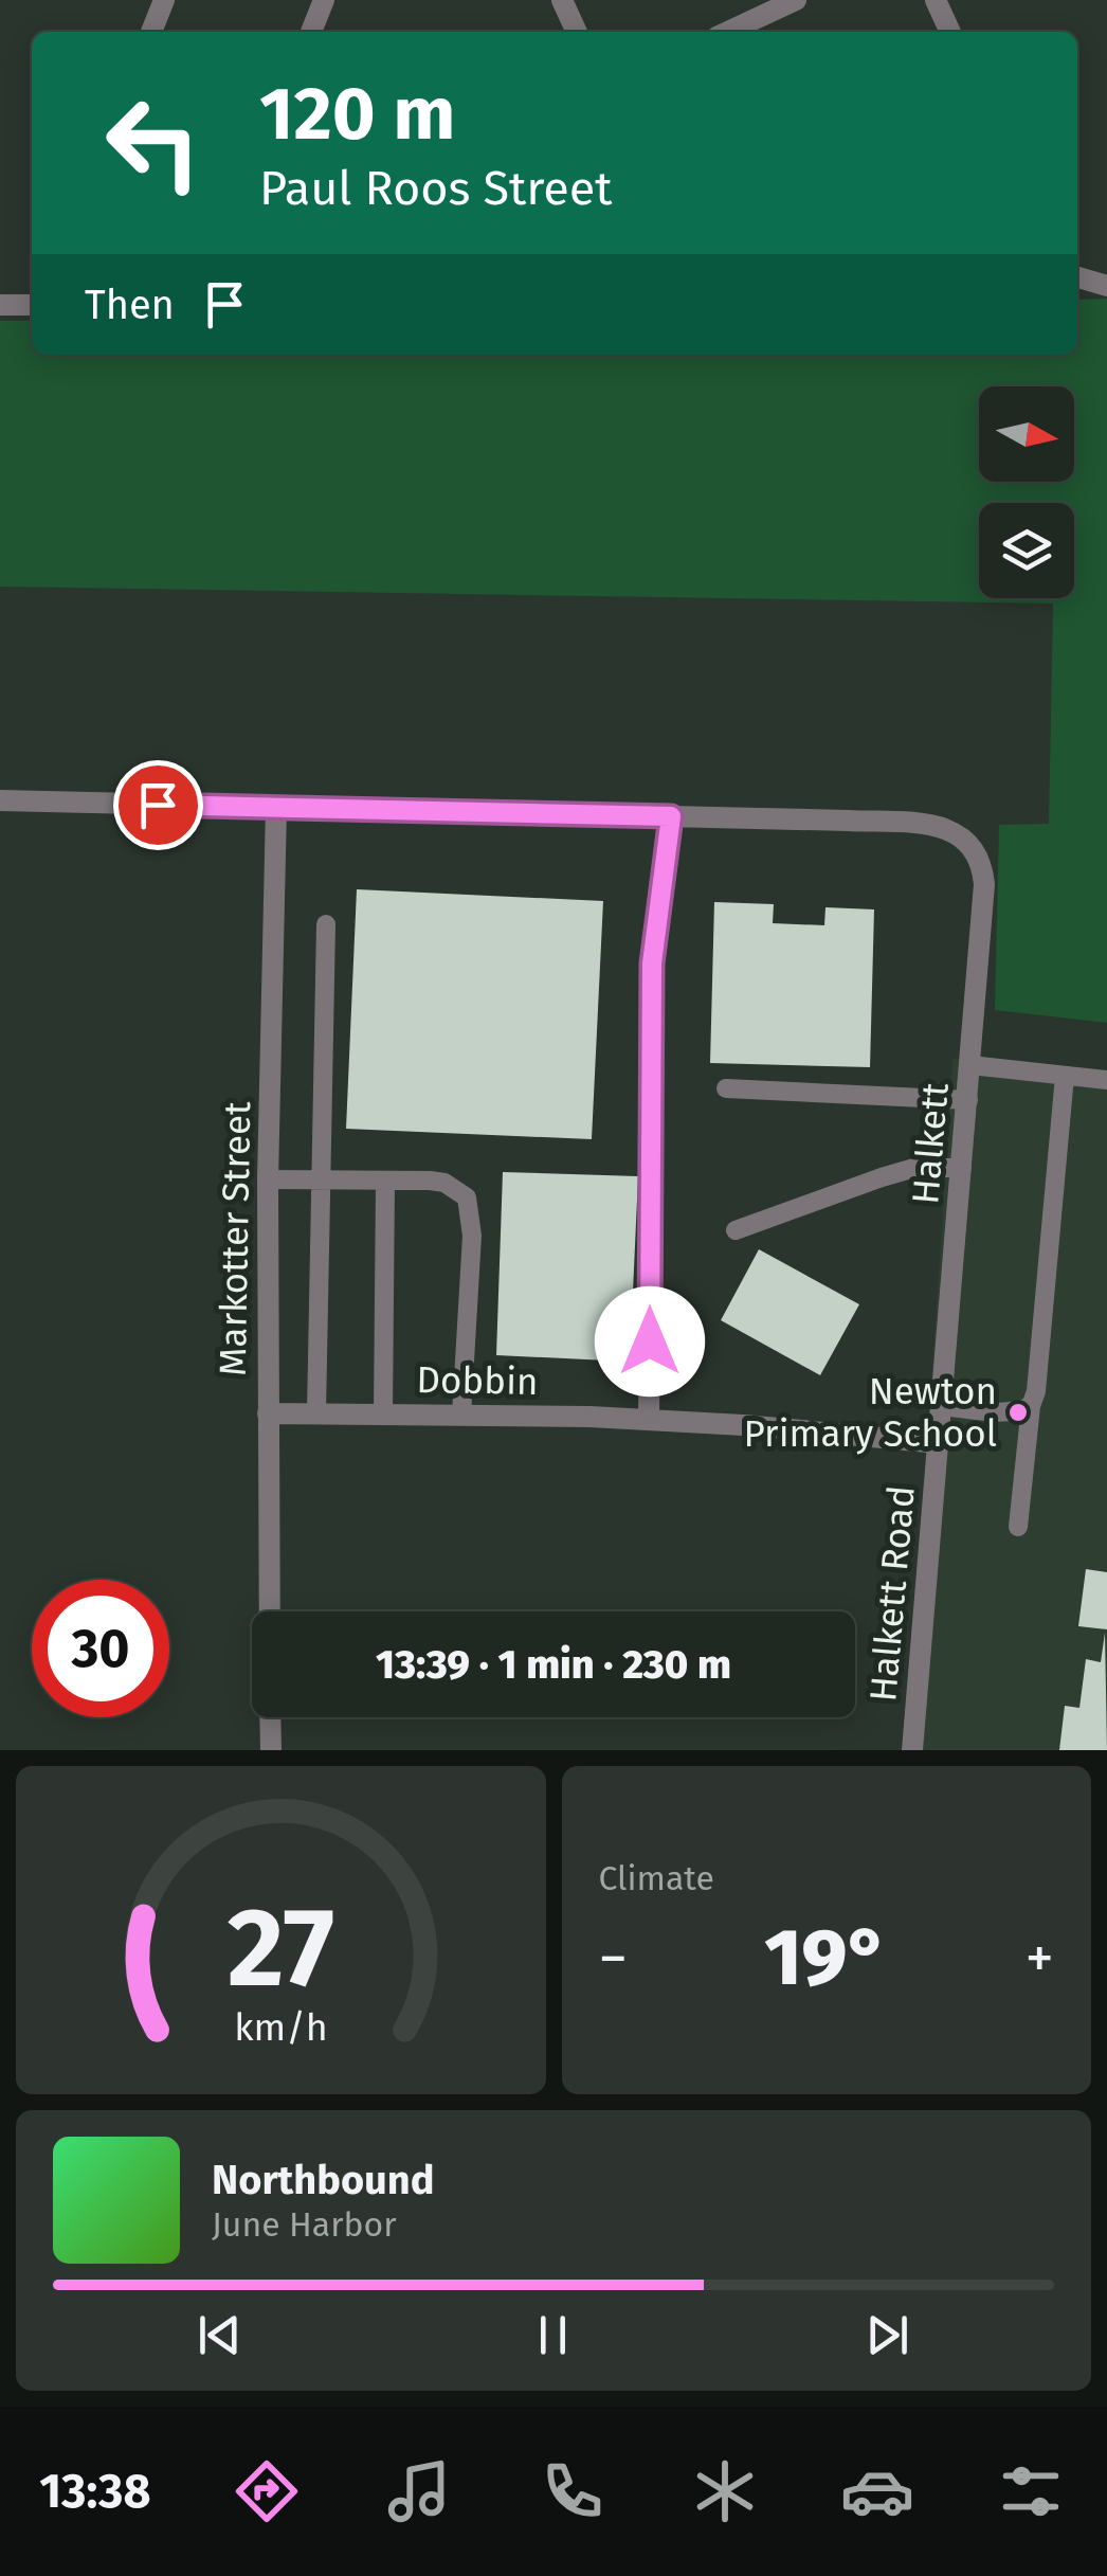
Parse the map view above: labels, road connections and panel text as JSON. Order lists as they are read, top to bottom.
{
  "streets": {
    "street": [
      "Halkett",
      "Markotter Street",
      "Dobbin",
      "Halkett Road"
    ]
  },
  "crossings": [
    ["Halkett", "Dobbin"],
    ["Halkett", "Halkett Road"],
    ["Markotter Street", "Dobbin"],
    ["Dobbin", "Halkett Road"]
  ],
  "places": ["Newton Primary School"],
  "north": "right",
  "page": {
    "turn": ["120 m", "Paul Roos Street"],
    "then": "Then",
    "limit": "30",
    "trip": "13:39 · 1 min · 230 m",
    "tile": "Climate",
    "heat": ["−", "19°", "+"],
    "song": ["Northbound", "June Harbor"],
    "tabs": "13:38",
    "gauge": ["27", "km/h"]
  }
}
